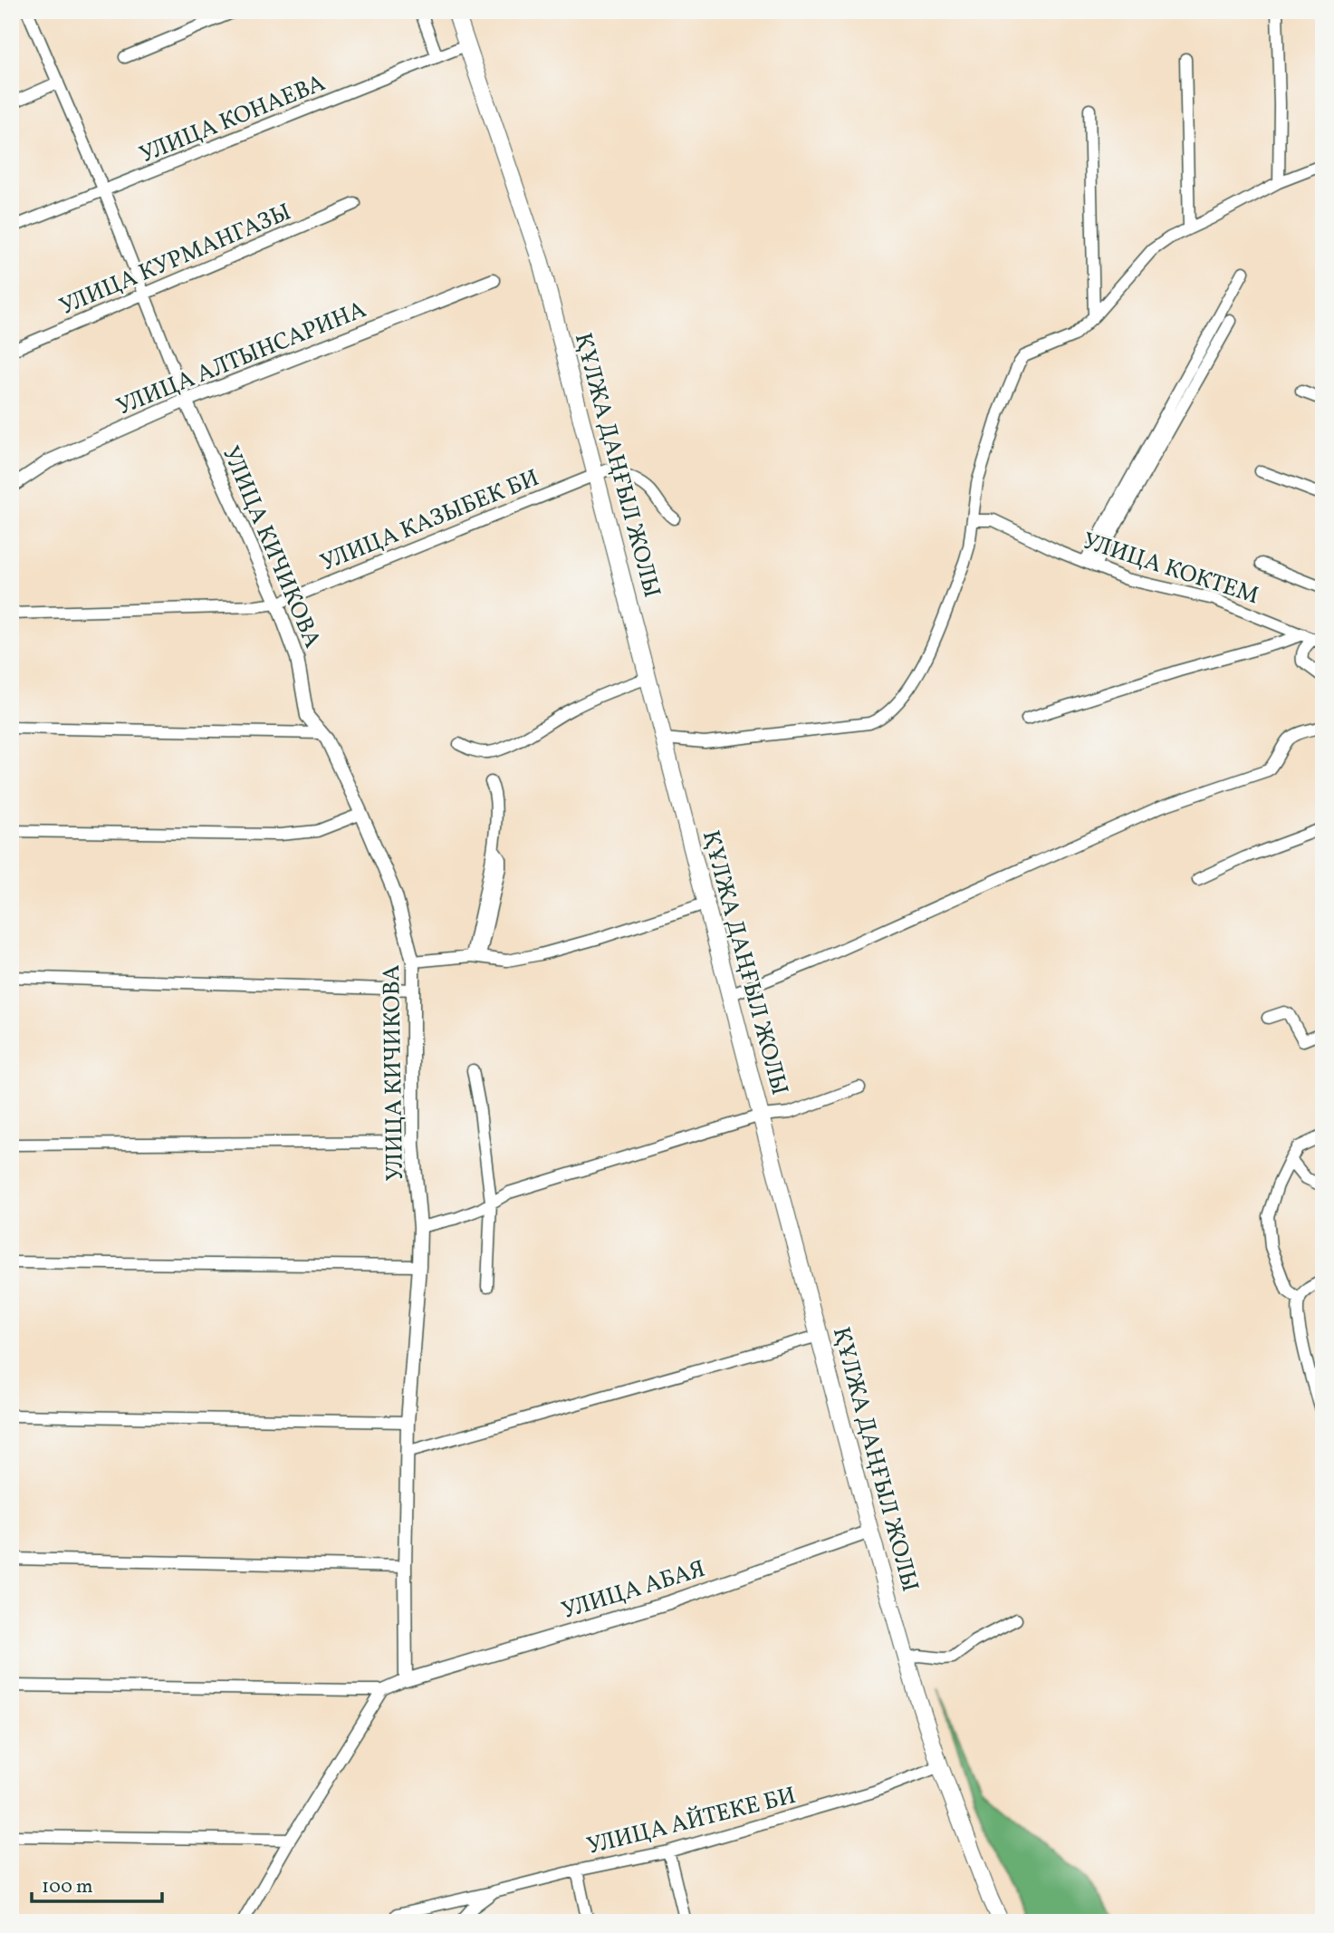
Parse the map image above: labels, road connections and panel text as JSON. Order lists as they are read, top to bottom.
{
  "streets": {
    "main road": ["ҚҰЛЖА ДАҢҒЫЛ ЖОЛЫ"],
    "street": [
      "УЛИЦА КОНАЕВА",
      "УЛИЦА КУРМАНГАЗЫ",
      "УЛИЦА АЛТЫНСАРИНА",
      "УЛИЦА КАЗЫБЕК БИ",
      "УЛИЦА КИЧИКОВА",
      "УЛИЦА КОКТЕМ",
      "УЛИЦА АБАЯ",
      "УЛИЦА АЙТЕКЕ БИ"
    ]
  },
  "crossings": [
    ["УЛИЦА КОНАЕВА", "ҚҰЛЖА ДАҢҒЫЛ ЖОЛЫ"],
    ["УЛИЦА КОНАЕВА", "УЛИЦА КИЧИКОВА"],
    ["УЛИЦА КУРМАНГАЗЫ", "УЛИЦА КИЧИКОВА"],
    ["УЛИЦА АЛТЫНСАРИНА", "УЛИЦА КИЧИКОВА"],
    ["ҚҰЛЖА ДАҢҒЫЛ ЖОЛЫ", "УЛИЦА КАЗЫБЕК БИ"],
    ["ҚҰЛЖА ДАҢҒЫЛ ЖОЛЫ", "УЛИЦА АБАЯ"],
    ["ҚҰЛЖА ДАҢҒЫЛ ЖОЛЫ", "УЛИЦА АЙТЕКЕ БИ"],
    ["УЛИЦА КАЗЫБЕК БИ", "УЛИЦА КИЧИКОВА"],
    ["УЛИЦА КИЧИКОВА", "УЛИЦА АБАЯ"]
  ],
  "scale_bar": "100 m"
}
